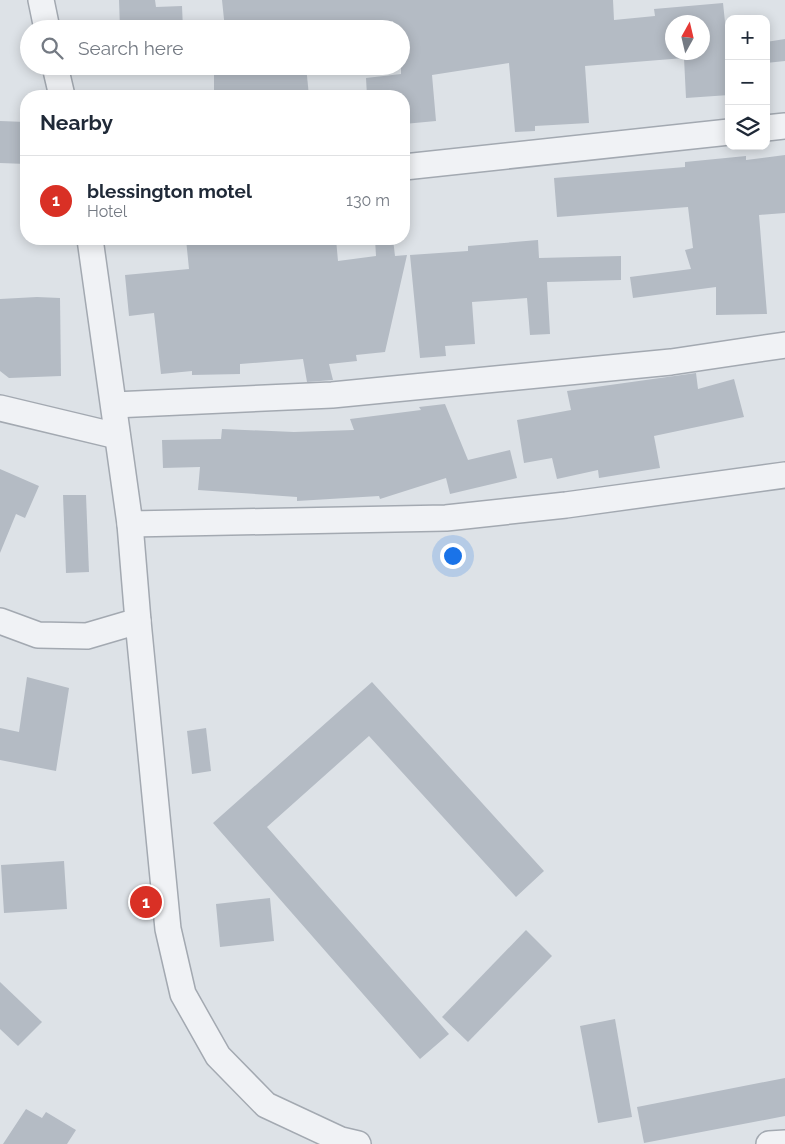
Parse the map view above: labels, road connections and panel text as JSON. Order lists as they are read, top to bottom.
{
  "north": "top",
  "page": {
    "map_buttons": ["+", "−"],
    "search": "Search here",
    "heading": "Nearby",
    "list": [
      {
        "mark": "1",
        "name": "blessington motel",
        "note": "Hotel",
        "value": "130 m"
      }
    ],
    "pins": "1"
  }
}
